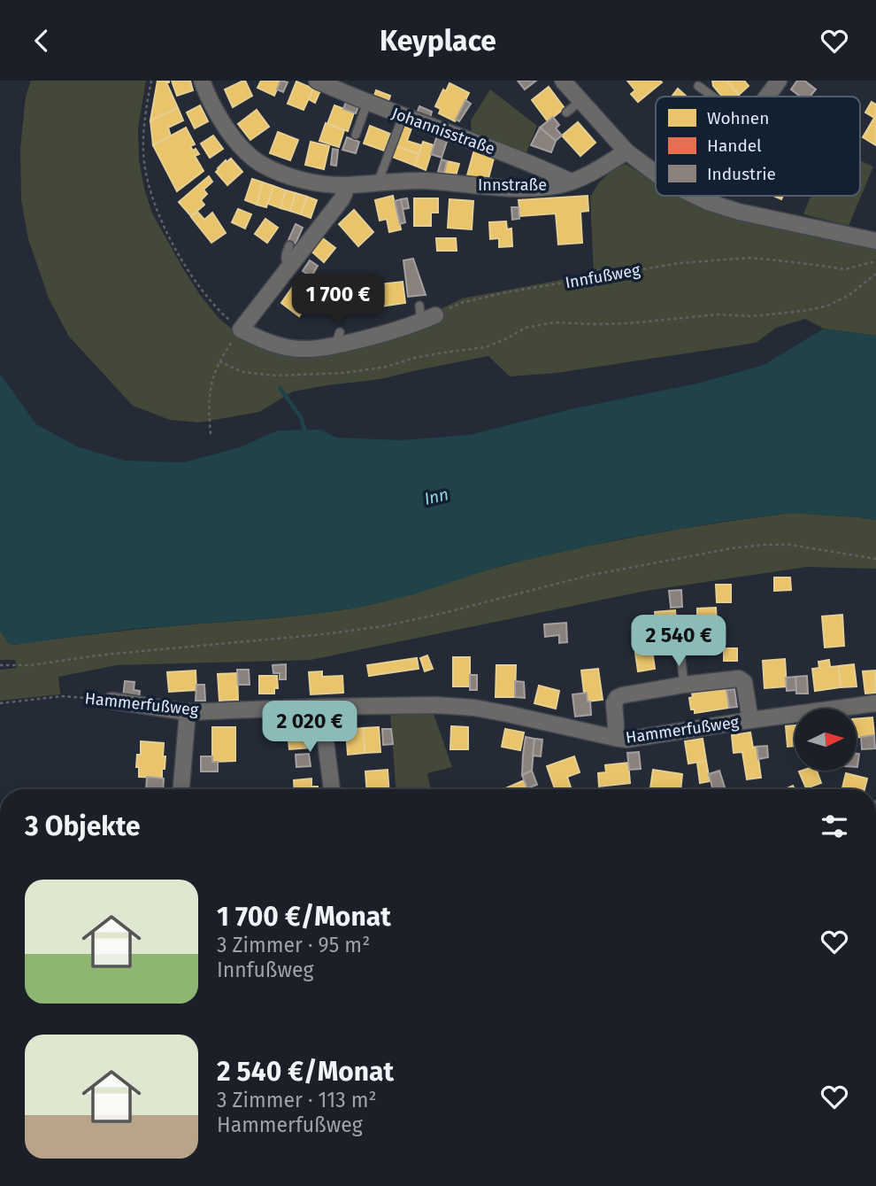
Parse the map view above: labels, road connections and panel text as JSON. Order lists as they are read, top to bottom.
{
  "streets": {
    "street": ["Johannisstraße", "Innstraße", "Hammerfußweg"],
    "path": ["Innfußweg"]
  },
  "crossings": [
    ["Johannisstraße", "Innstraße"]
  ],
  "water": ["Inn"],
  "legend": ["Wohnen", "Handel", "Industrie"],
  "north": "right",
  "page": {
    "header": "Keyplace",
    "price": ["1 700 €", "2 540 €", "2 020 €"],
    "heading": "3 Objekte",
    "list": [
      {
        "name": "1 700 €/Monat",
        "note": "3 Zimmer · 95 m² · Innfußweg"
      },
      {
        "name": "2 540 €/Monat",
        "note": "3 Zimmer · 113 m² · Hammerfußweg"
      }
    ]
  }
}
